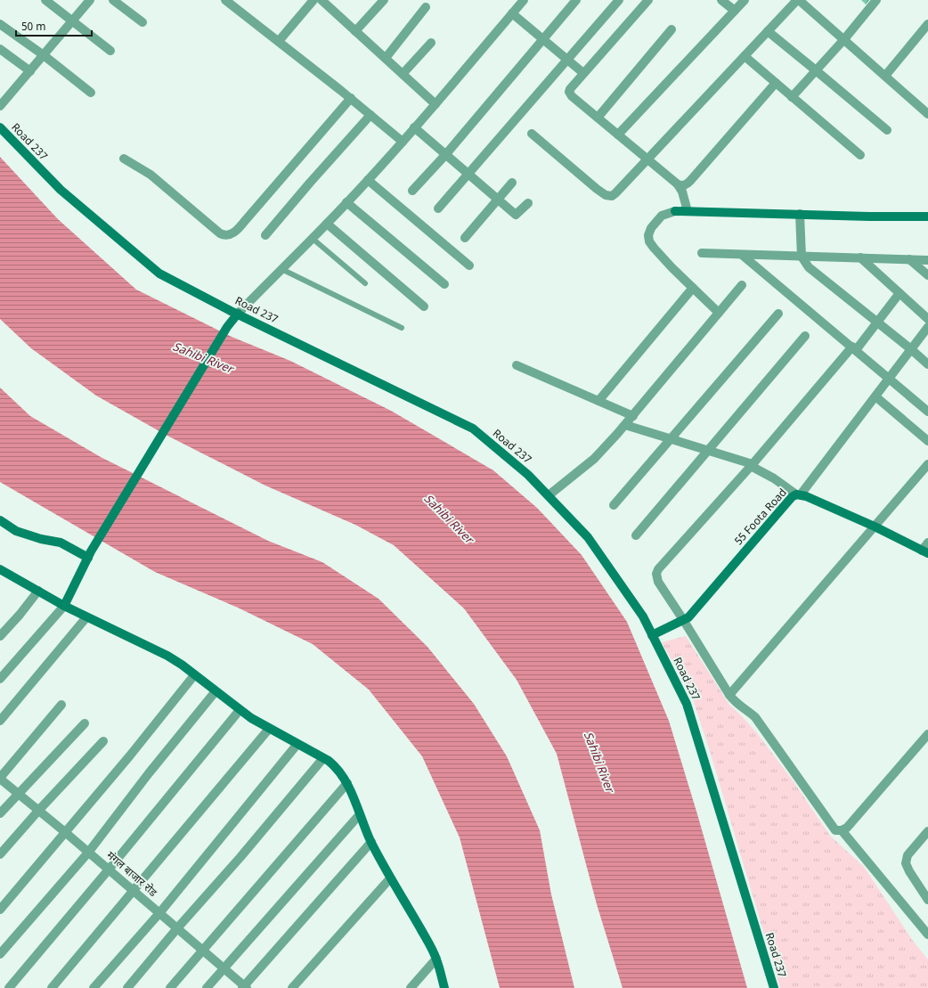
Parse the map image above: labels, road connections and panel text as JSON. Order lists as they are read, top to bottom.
{
  "streets": {
    "street": ["Road 237", "55 Foota Road", "मंगल बाजार रोड"]
  },
  "crossings": [
    ["Road 237", "55 Foota Road"]
  ],
  "water": ["Sahibi River"],
  "scale_bar": "50 m"
}
